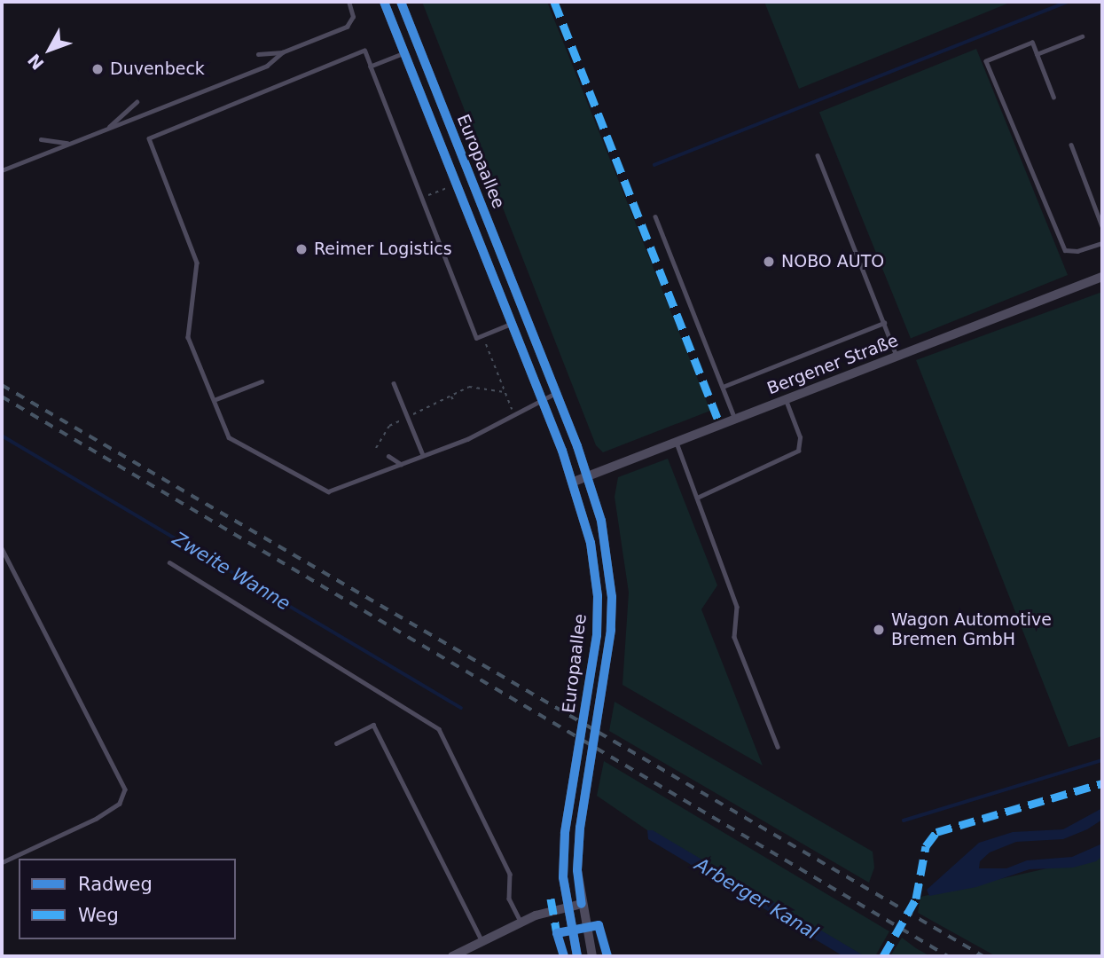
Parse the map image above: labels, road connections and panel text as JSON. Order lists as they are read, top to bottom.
{
  "streets": {
    "street": ["Europaallee", "Bergener Straße"]
  },
  "crossings": [
    ["Europaallee", "Bergener Straße"]
  ],
  "water": ["Zweite Wanne", "Arberger Kanal"],
  "places": [
    "Duvenbeck",
    "Reimer Logistics",
    "NOBO AUTO",
    "Wagon Automotive Bremen GmbH"
  ],
  "legend": ["Radweg", "Weg"],
  "north": "bottom left"
}
